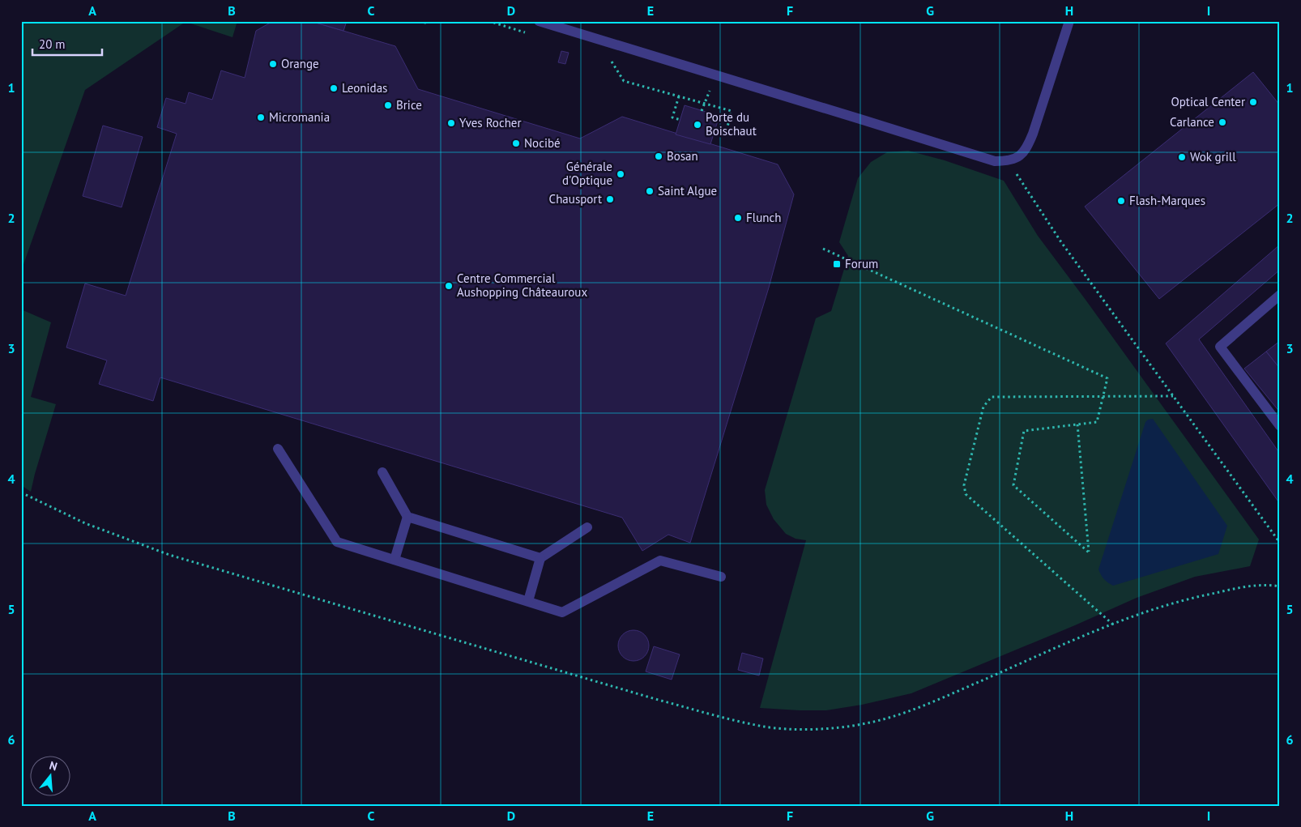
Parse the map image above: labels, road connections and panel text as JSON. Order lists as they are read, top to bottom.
{
  "places": {
    "other": [
      "Orange",
      "Leonidas",
      "Optical Center",
      "Brice",
      "Micromania",
      "Carlance",
      "Yves Rocher",
      "Porte du Boischaut",
      "Nocibé",
      "Bosan",
      "Wok grill",
      "Générale d'Optique",
      "Saint Algue",
      "Chausport",
      "Flash-Marques",
      "Flunch",
      "Centre Commercial Aushopping Châteauroux"
    ],
    "transit": ["Forum"]
  },
  "scale_bar": "20 m",
  "north": "top",
  "grid": {
    "columns": [
      "A",
      "B",
      "C",
      "D",
      "E",
      "F",
      "G",
      "H",
      "I"
    ],
    "rows": [
      "1",
      "2",
      "3",
      "4",
      "5",
      "6"
    ]
  }
}
